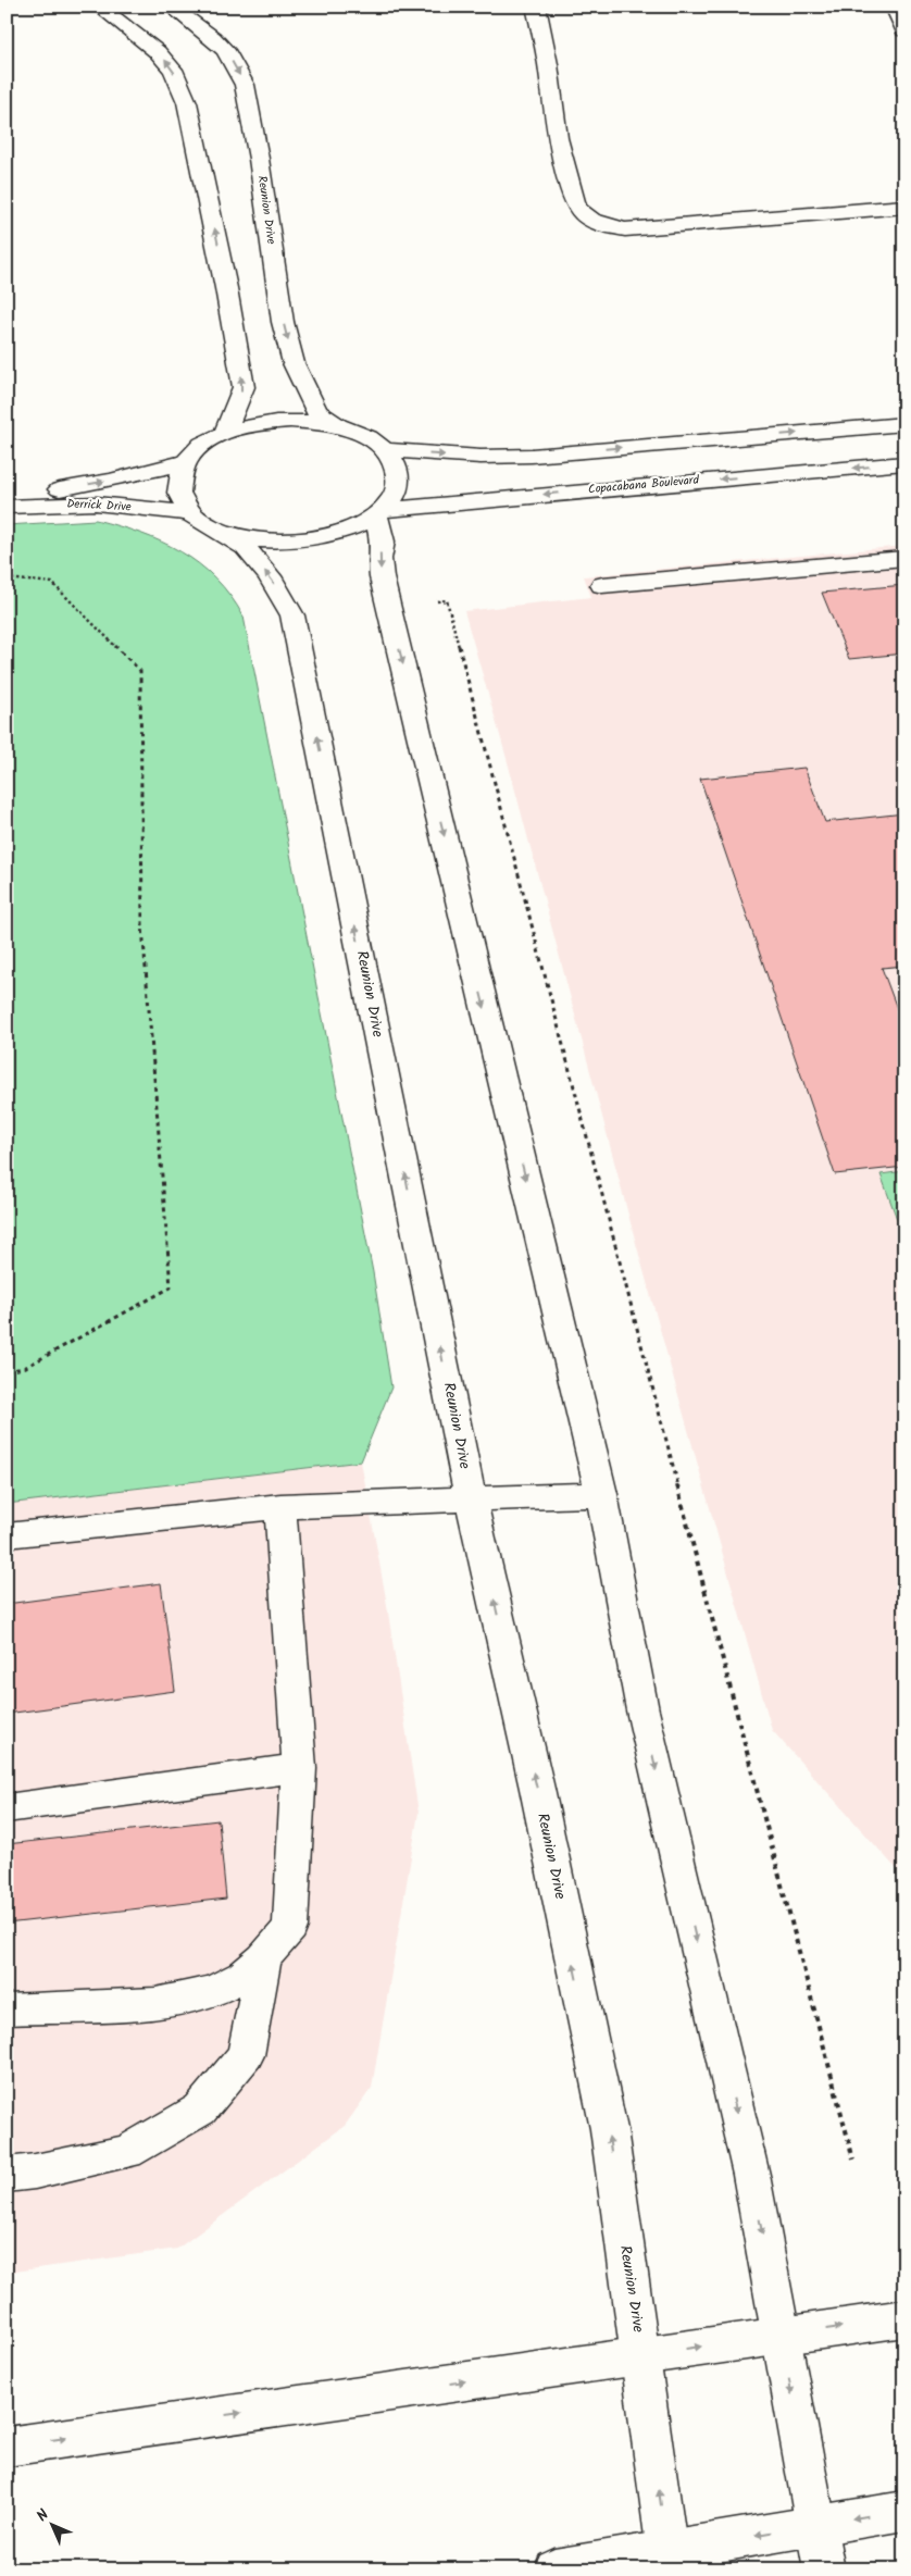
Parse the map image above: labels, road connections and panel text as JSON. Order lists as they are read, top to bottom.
{
  "streets": {
    "main road": ["Reunion Drive", "Copacabana Boulevard", "Derrick Drive"]
  },
  "crossings": [
    ["Reunion Drive", "Copacabana Boulevard"],
    ["Reunion Drive", "Derrick Drive"],
    ["Copacabana Boulevard", "Derrick Drive"]
  ],
  "north": "top left"
}
